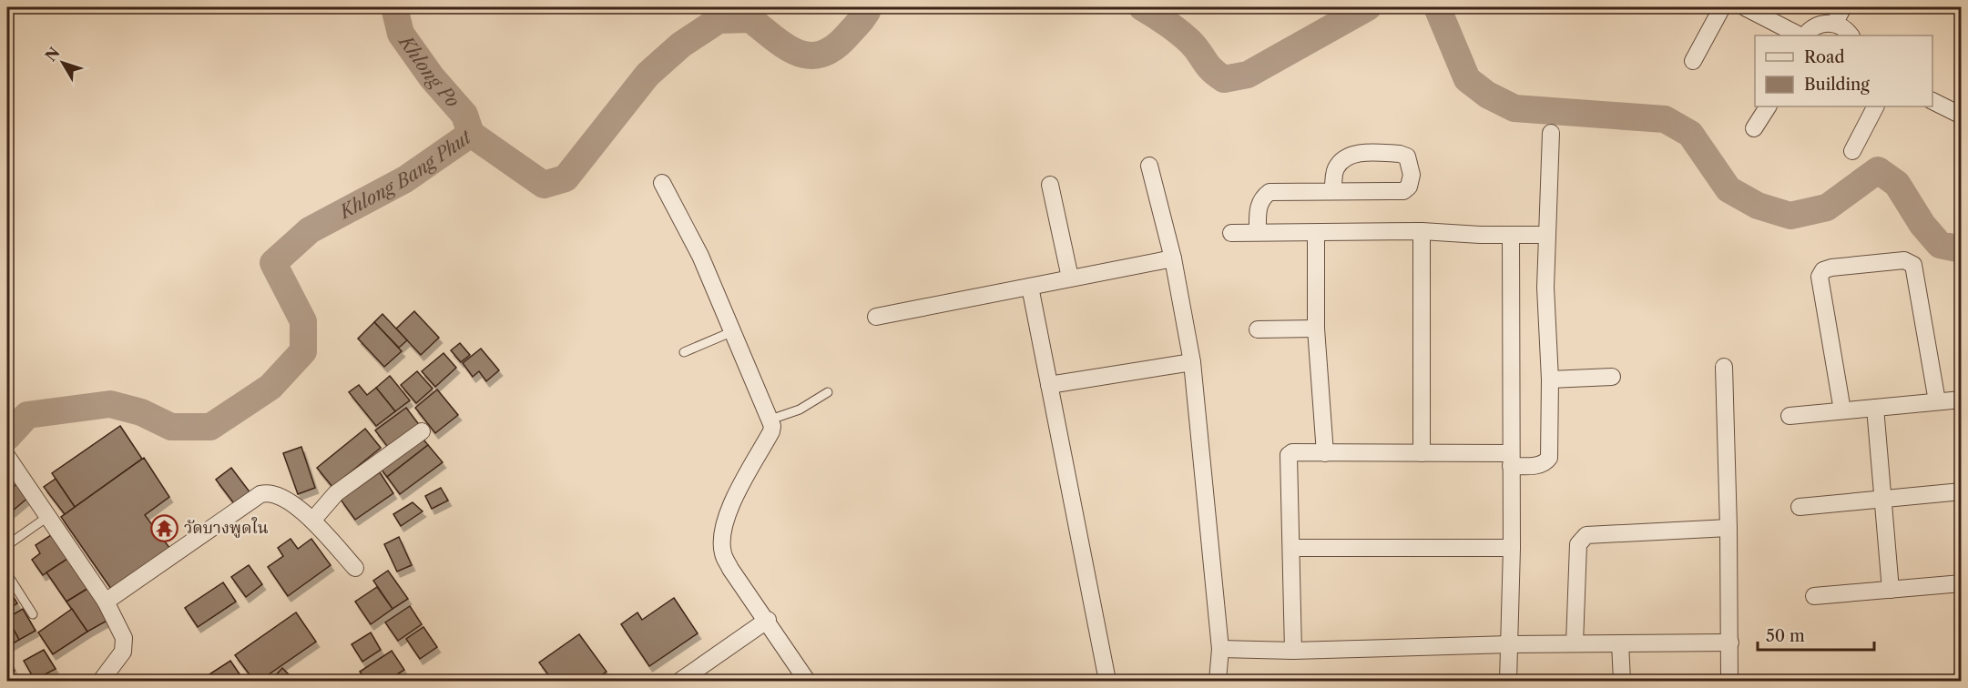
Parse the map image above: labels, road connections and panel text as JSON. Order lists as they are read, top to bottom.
{
  "water": ["Khlong Po", "Khlong Bang Phut"],
  "places": {
    "temple": ["วัดบางพูดใน"]
  },
  "legend": ["Road", "Building"],
  "scale_bar": "50 m",
  "north": "top left"
}
